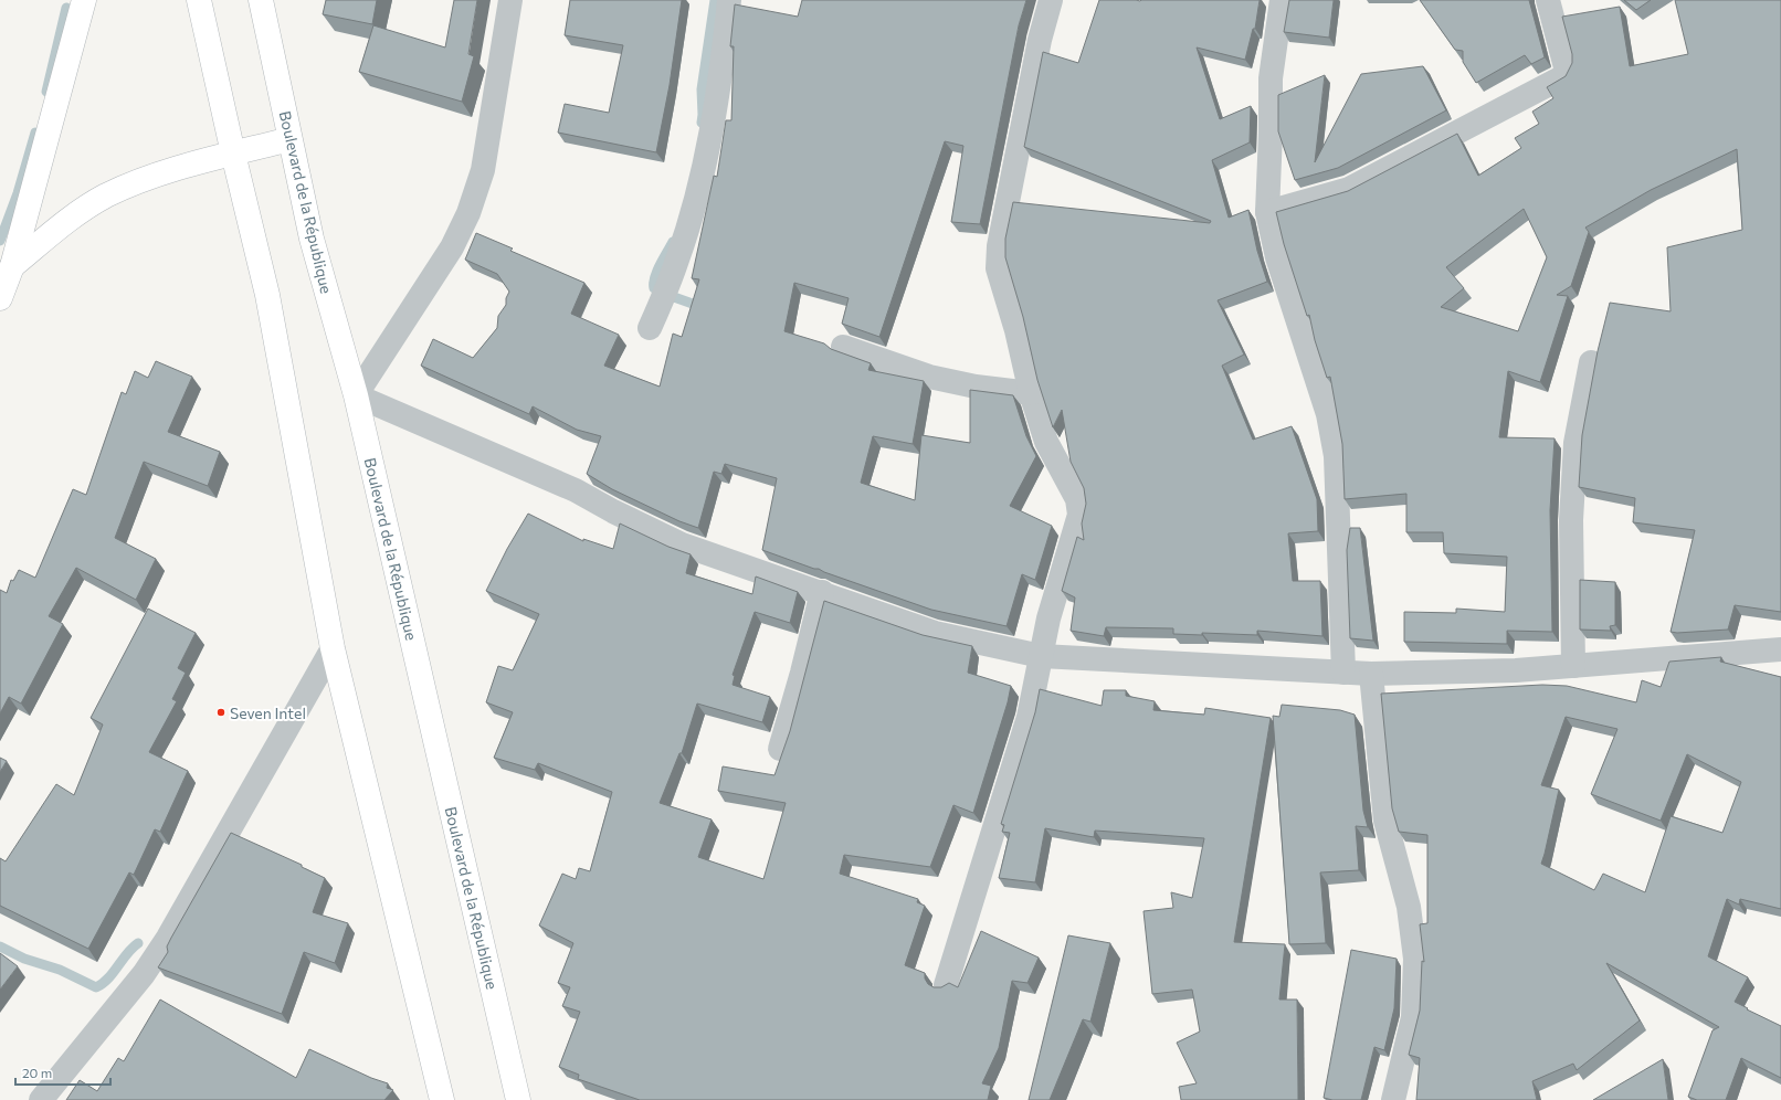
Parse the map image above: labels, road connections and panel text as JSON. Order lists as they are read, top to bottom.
{
  "streets": {
    "main road": ["Boulevard de la République"]
  },
  "places": ["Seven Intel"],
  "scale_bar": "20 m"
}
